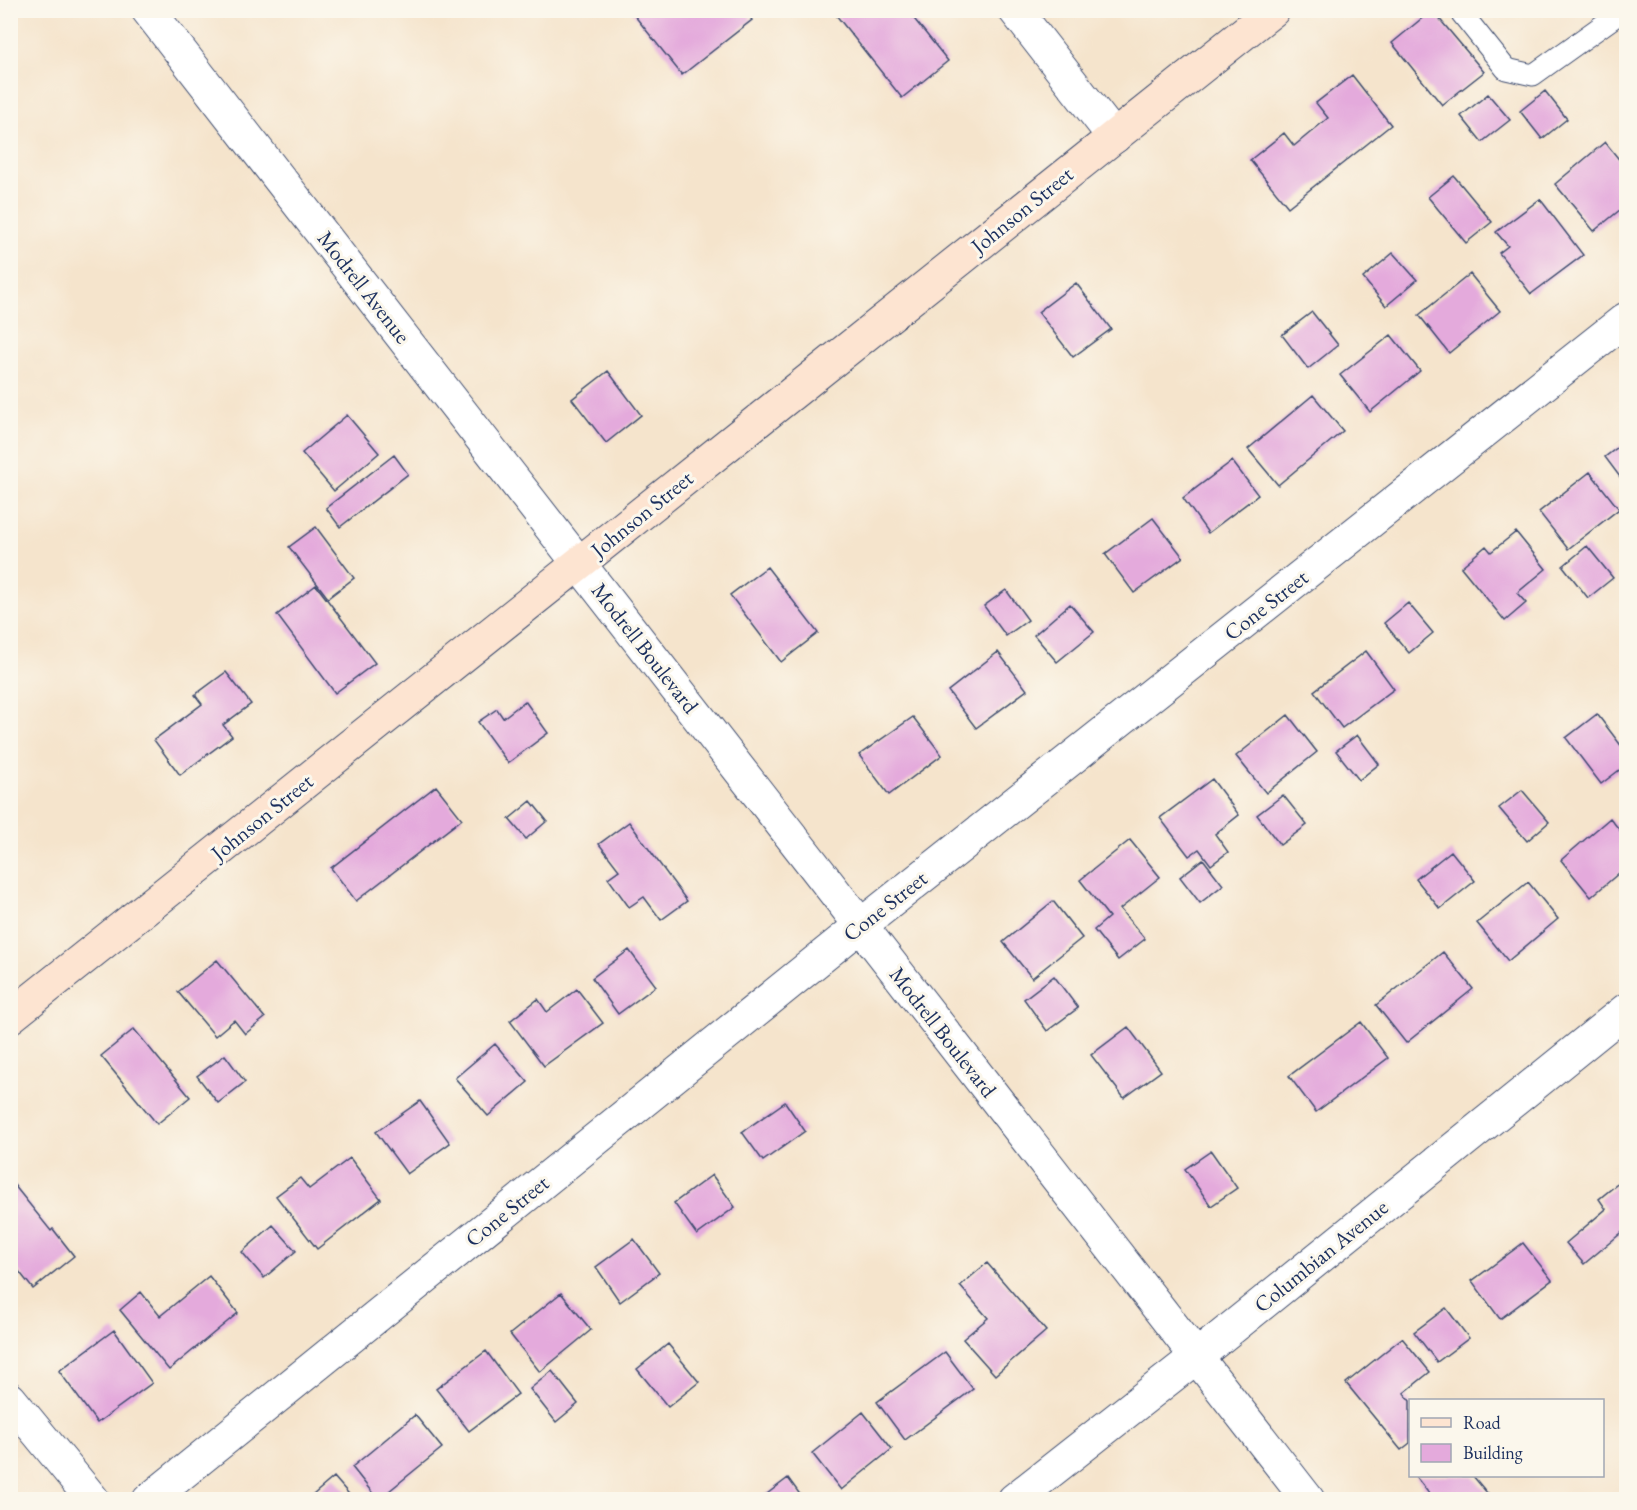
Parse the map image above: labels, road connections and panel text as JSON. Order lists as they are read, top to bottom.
{
  "streets": {
    "street": [
      "Johnson Street",
      "Modrell Avenue",
      "Cone Street",
      "Modrell Boulevard",
      "Columbian Avenue"
    ]
  },
  "crossings": [
    ["Johnson Street", "Modrell Avenue"],
    ["Johnson Street", "Modrell Boulevard"],
    ["Modrell Avenue", "Modrell Boulevard"],
    ["Cone Street", "Modrell Boulevard"],
    ["Modrell Boulevard", "Columbian Avenue"]
  ],
  "legend": ["Road", "Building"]
}
